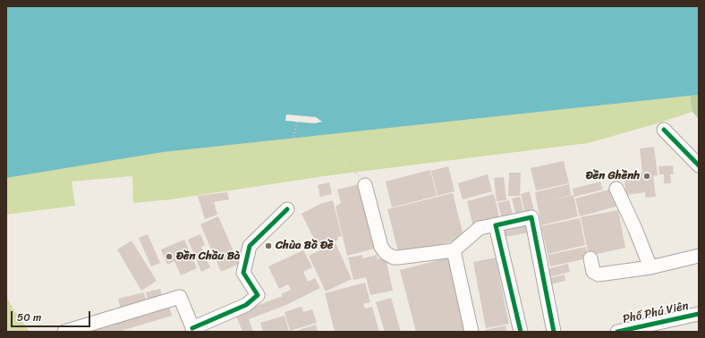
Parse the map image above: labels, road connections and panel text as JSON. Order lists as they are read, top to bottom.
{
  "streets": {
    "street": ["Phố Phú Viên"]
  },
  "places": ["Đền Ghềnh", "Chùa Bồ Đề", "Đền Chầu Bà"],
  "scale_bar": "50 m"
}
